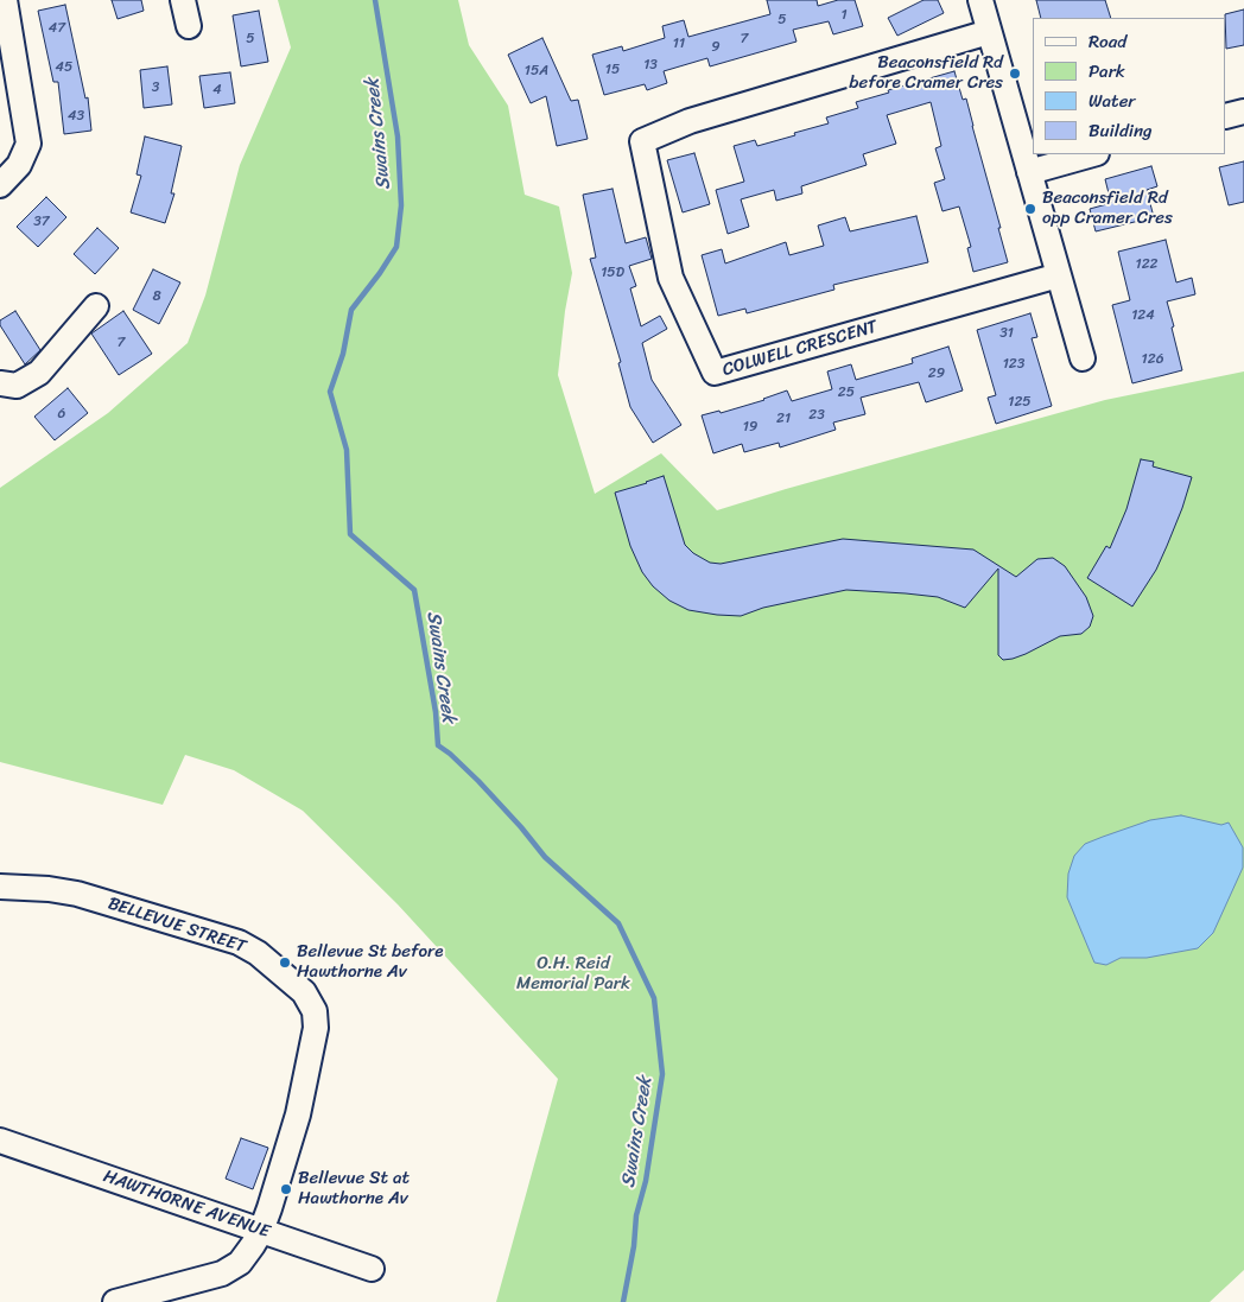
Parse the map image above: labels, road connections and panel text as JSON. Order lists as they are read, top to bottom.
{
  "streets": {
    "street": ["COLWELL CRESCENT", "BELLEVUE STREET", "HAWTHORNE AVENUE"]
  },
  "crossings": [
    ["BELLEVUE STREET", "HAWTHORNE AVENUE"]
  ],
  "water": ["Swains Creek"],
  "parks": ["O.H. Reid Memorial Park"],
  "places": [
    "Beaconsfield Rd before Cramer Cres",
    "Beaconsfield Rd opp Cramer Cres",
    "Bellevue St before Hawthorne Av",
    "Bellevue St at Hawthorne Av"
  ],
  "house_numbers": [
    "1",
    "5",
    "47",
    "5",
    "7",
    "11",
    "9",
    "13",
    "45",
    "15",
    "15A",
    "3",
    "4",
    "43",
    "37",
    "122",
    "15D",
    "8",
    "124",
    "31",
    "7",
    "126",
    "123",
    "29",
    "25",
    "125",
    "6",
    "23",
    "21",
    "19"
  ],
  "legend": [
    "Road",
    "Park",
    "Water",
    "Building"
  ]
}
